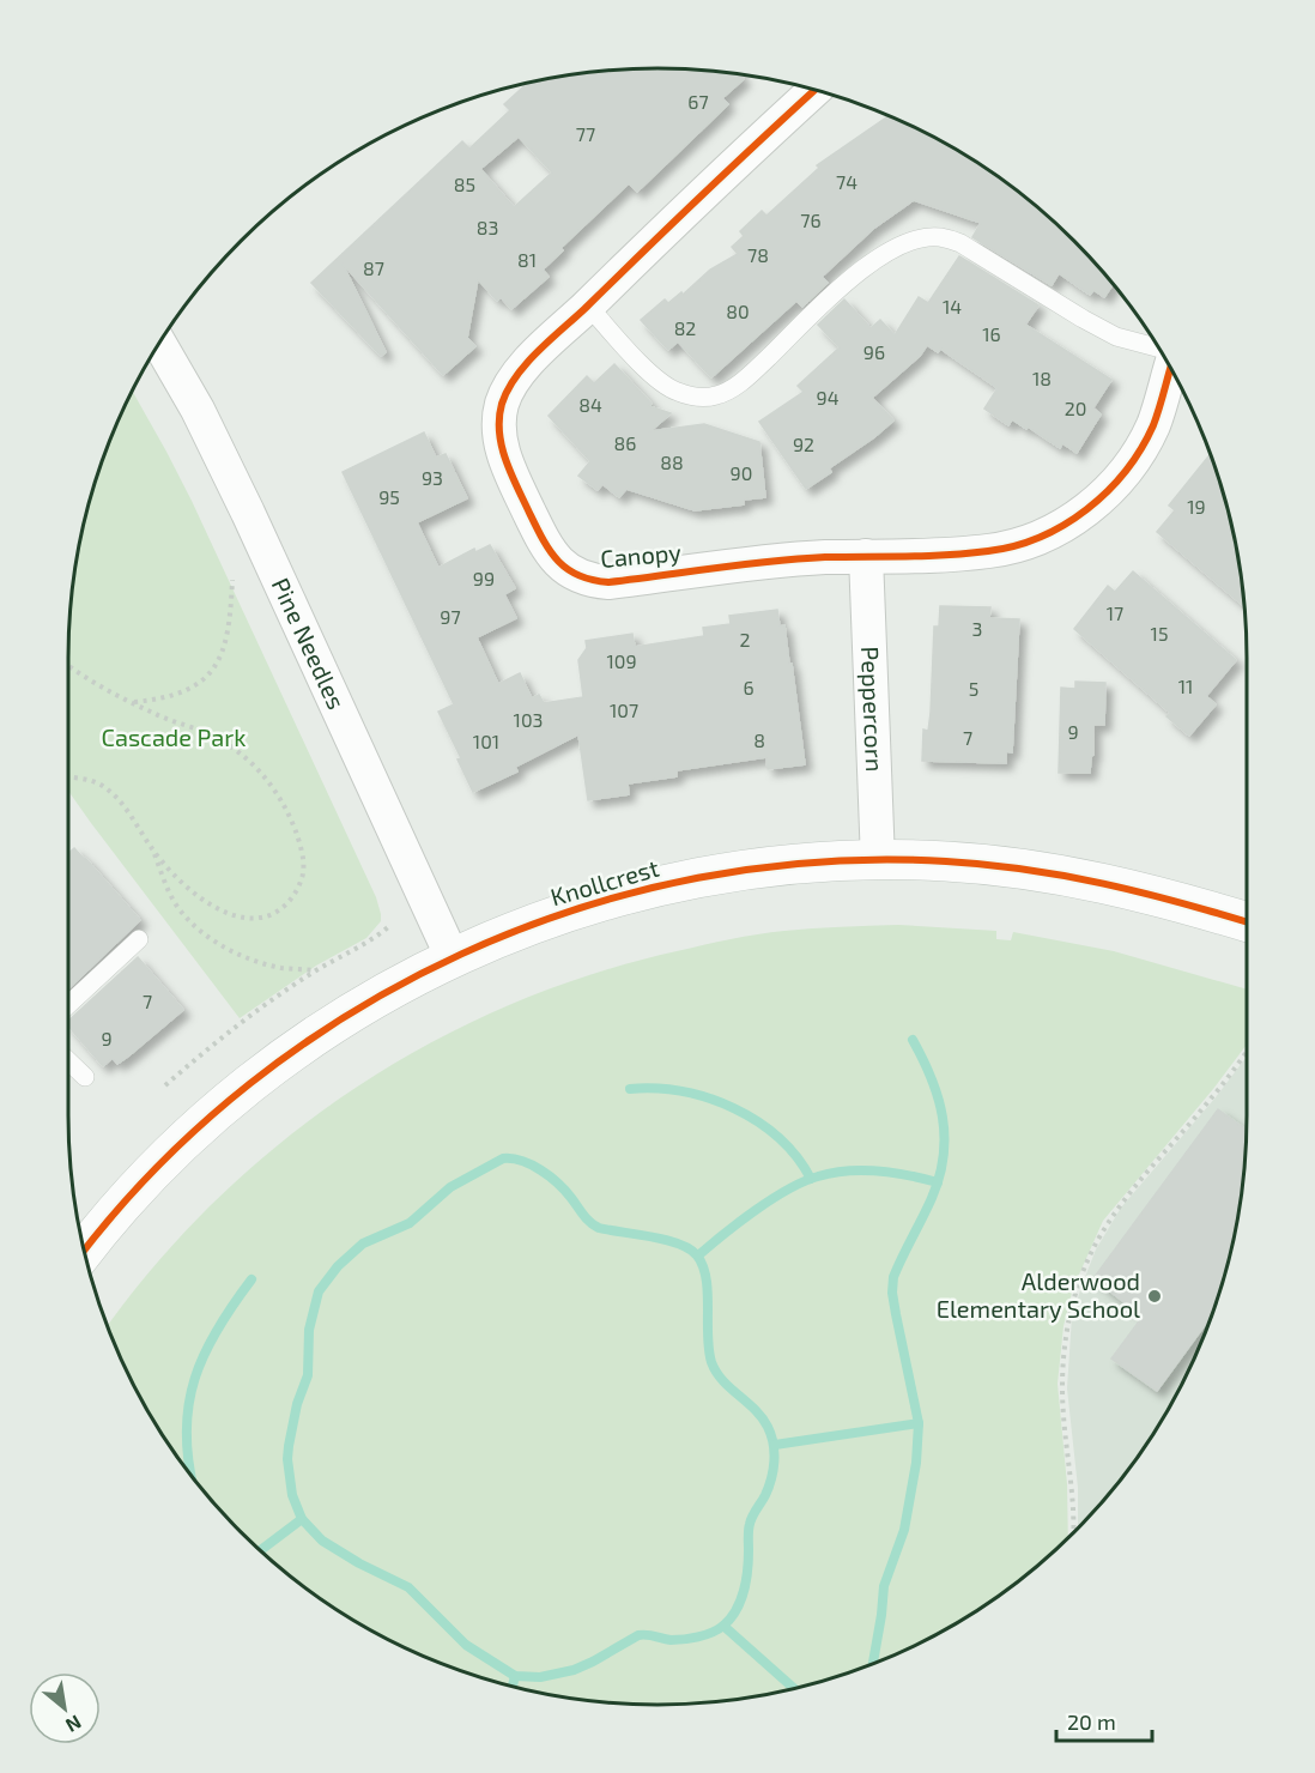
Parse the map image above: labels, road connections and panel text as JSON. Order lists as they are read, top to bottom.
{
  "streets": {
    "street": [
      "Canopy",
      "Pine Needles",
      "Peppercorn",
      "Knollcrest"
    ]
  },
  "crossings": [
    ["Canopy", "Peppercorn"],
    ["Pine Needles", "Knollcrest"],
    ["Peppercorn", "Knollcrest"]
  ],
  "parks": ["Cascade Park"],
  "places": ["Alderwood Elementary School"],
  "house_numbers": [
    "67",
    "77",
    "74",
    "85",
    "76",
    "83",
    "78",
    "81",
    "87",
    "14",
    "80",
    "82",
    "16",
    "96",
    "18",
    "94",
    "84",
    "20",
    "86",
    "92",
    "88",
    "90",
    "93",
    "95",
    "19",
    "99",
    "17",
    "97",
    "3",
    "15",
    "2",
    "109",
    "11",
    "6",
    "5",
    "107",
    "103",
    "9",
    "7",
    "8",
    "101",
    "7",
    "9"
  ],
  "scale_bar": "20 m",
  "north": "bottom right"
}
